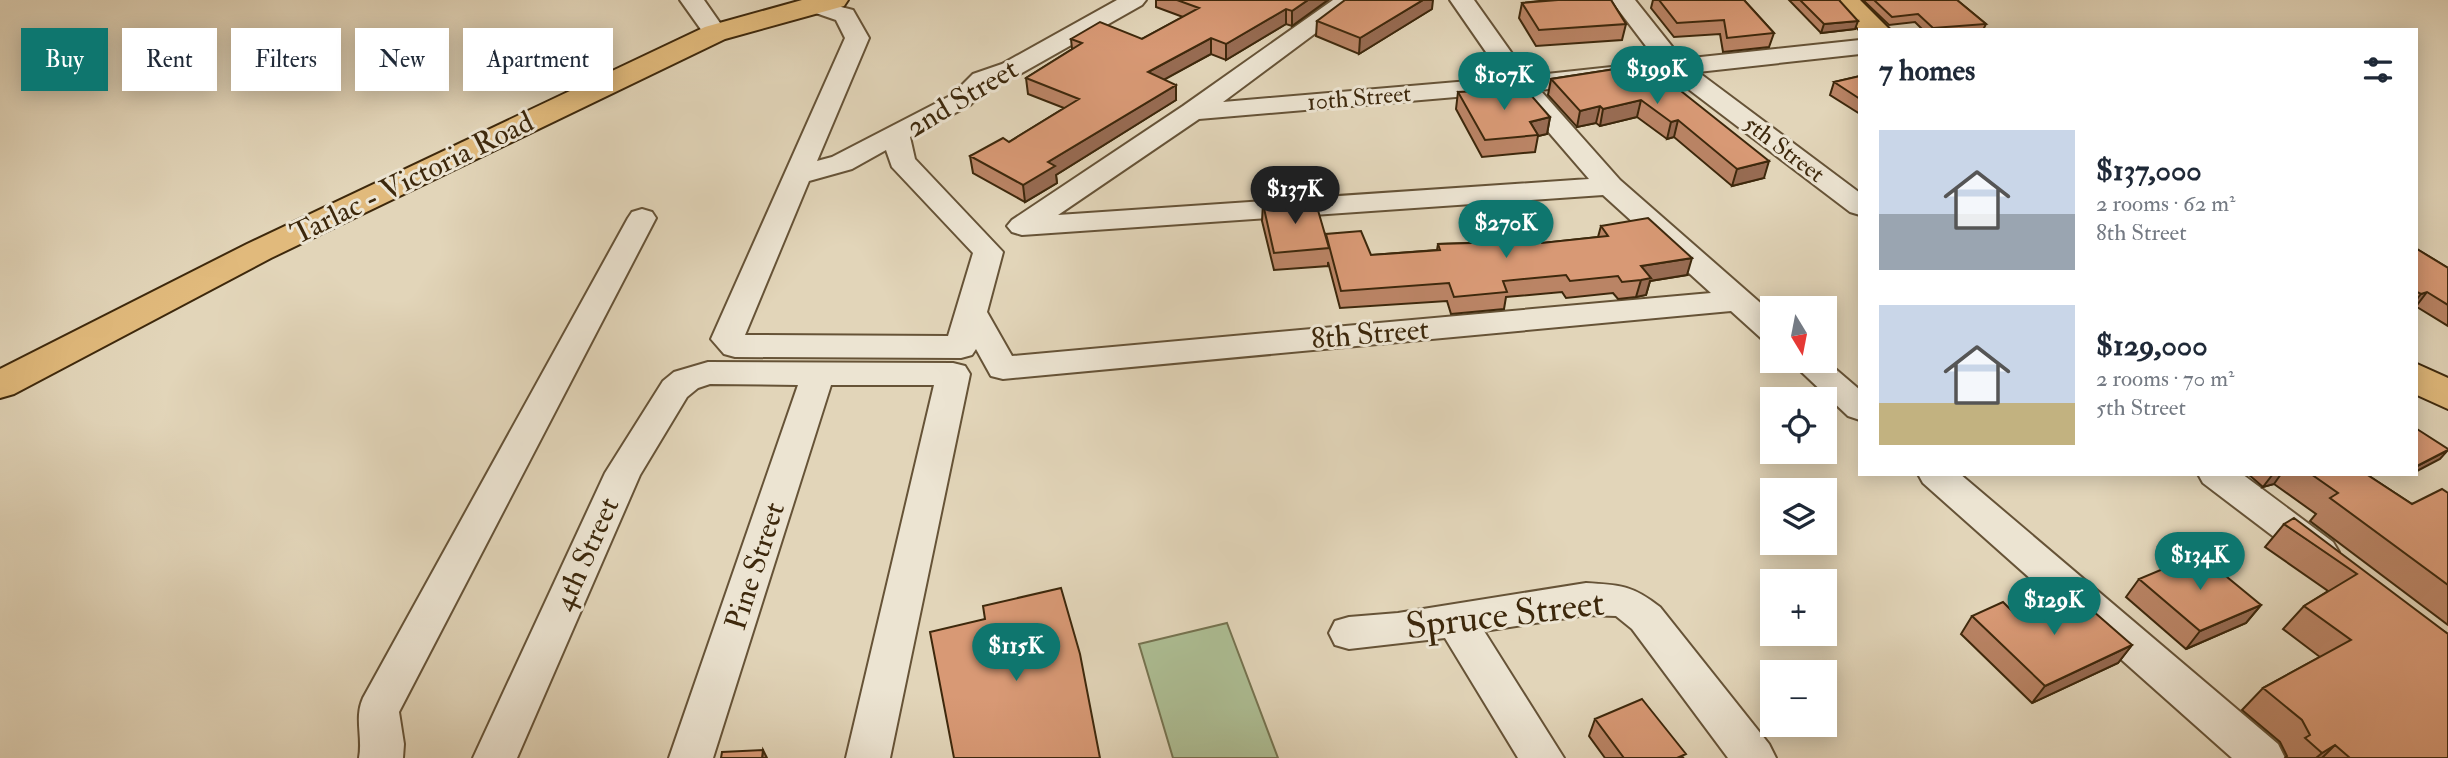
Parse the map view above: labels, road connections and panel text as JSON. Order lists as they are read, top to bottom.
{
  "streets": {
    "main road": ["Tarlac - Victoria Road"],
    "street": [
      "2nd Street",
      "10th Street",
      "5th Street",
      "8th Street",
      "4th Street",
      "Pine Street",
      "Spruce Street"
    ]
  },
  "crossings": [
    ["10th Street", "5th Street"],
    ["4th Street", "Pine Street"]
  ],
  "north": "bottom",
  "page": {
    "chip": [
      "Buy",
      "Rent",
      "Filters",
      "New",
      "Apartment"
    ],
    "heading": "7 homes",
    "price": [
      "$199K",
      "$107K",
      "$137K",
      "$270K",
      "$134K",
      "$129K",
      "$115K"
    ],
    "list": [
      {
        "name": "$137,000",
        "note": "2 rooms · 62 m² · 8th Street"
      },
      {
        "name": "$129,000",
        "note": "2 rooms · 70 m² · 5th Street"
      }
    ],
    "map_buttons": ["+", "−"]
  }
}
